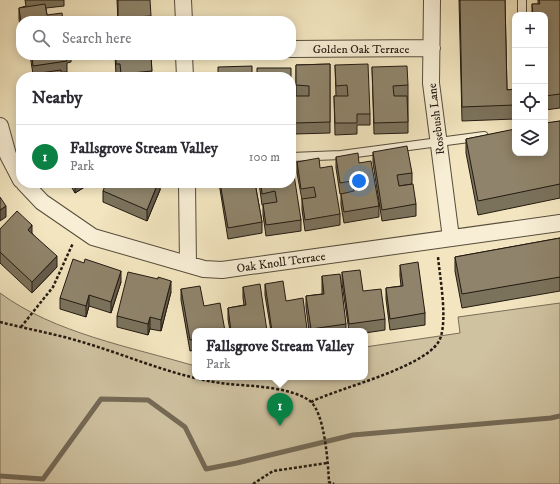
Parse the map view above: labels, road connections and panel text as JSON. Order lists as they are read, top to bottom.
{
  "streets": {
    "street": ["Golden Oak Terrace", "Rosebush Lane", "Oak Knoll Terrace"]
  },
  "crossings": [
    ["Golden Oak Terrace", "Rosebush Lane"],
    ["Rosebush Lane", "Oak Knoll Terrace"]
  ],
  "page": {
    "map_buttons": ["+", "−"],
    "search": "Search here",
    "heading": "Nearby",
    "list": [
      {
        "mark": "1",
        "name": "Fallsgrove Stream Valley",
        "note": "Park",
        "value": "100 m"
      }
    ],
    "popup": ["Fallsgrove Stream Valley", "Park"],
    "pins": "1"
  }
}
